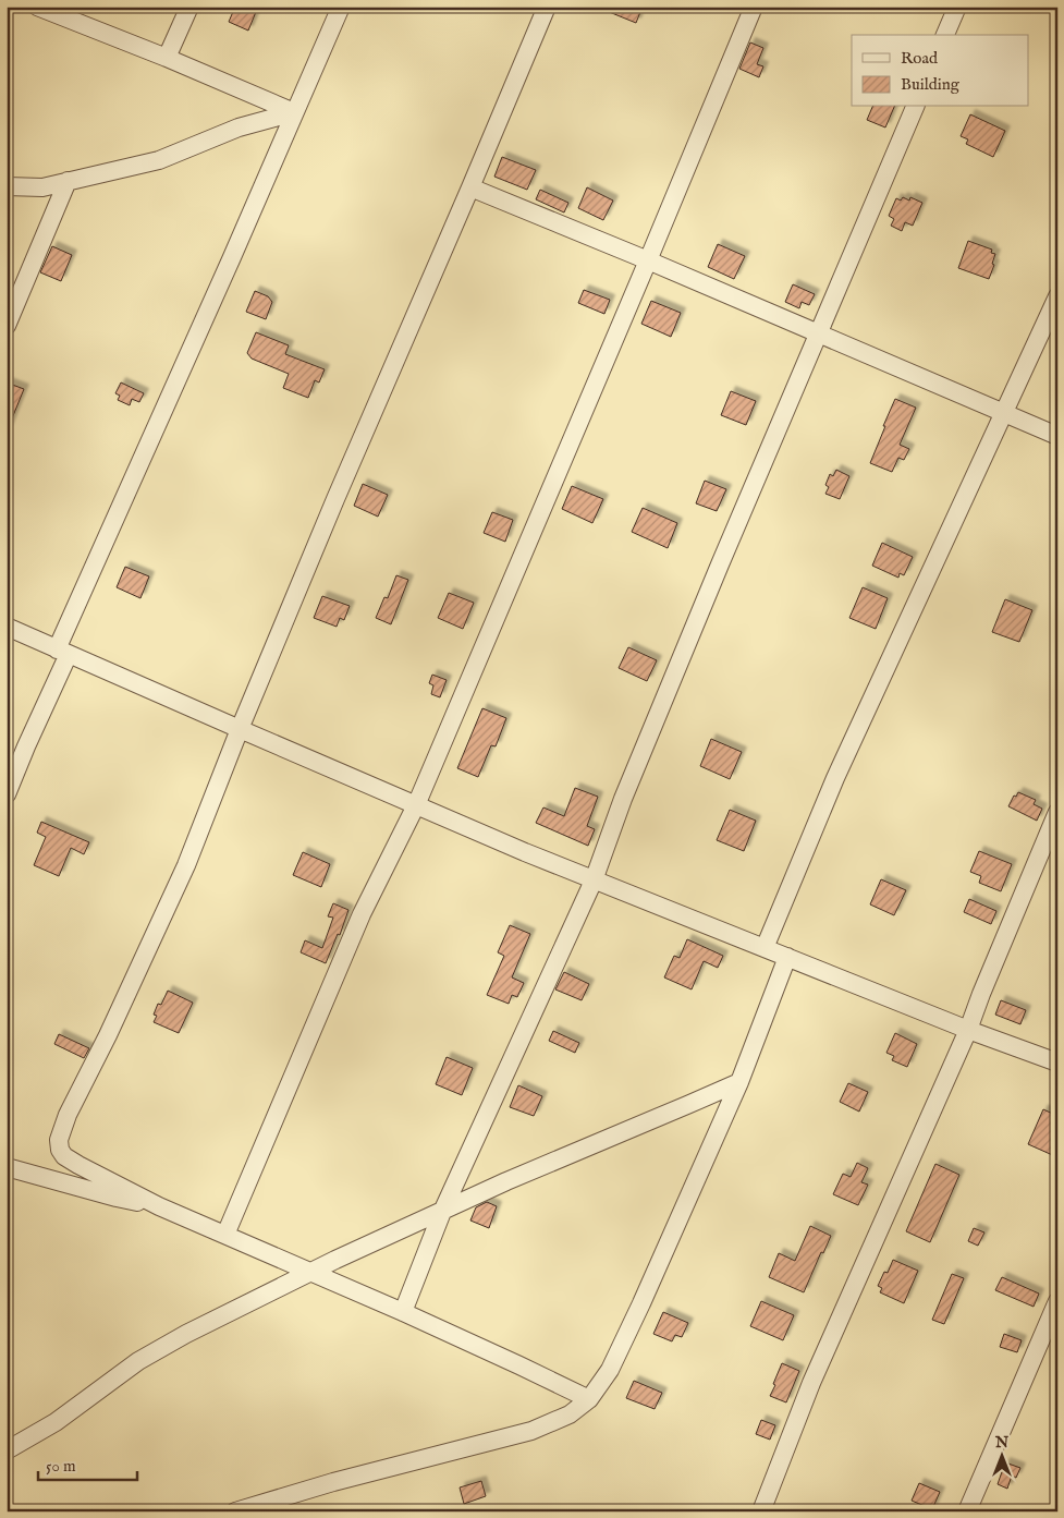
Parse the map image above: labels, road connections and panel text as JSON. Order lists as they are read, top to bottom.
{
  "legend": ["Road", "Building"],
  "scale_bar": "50 m",
  "north": "top"
}
